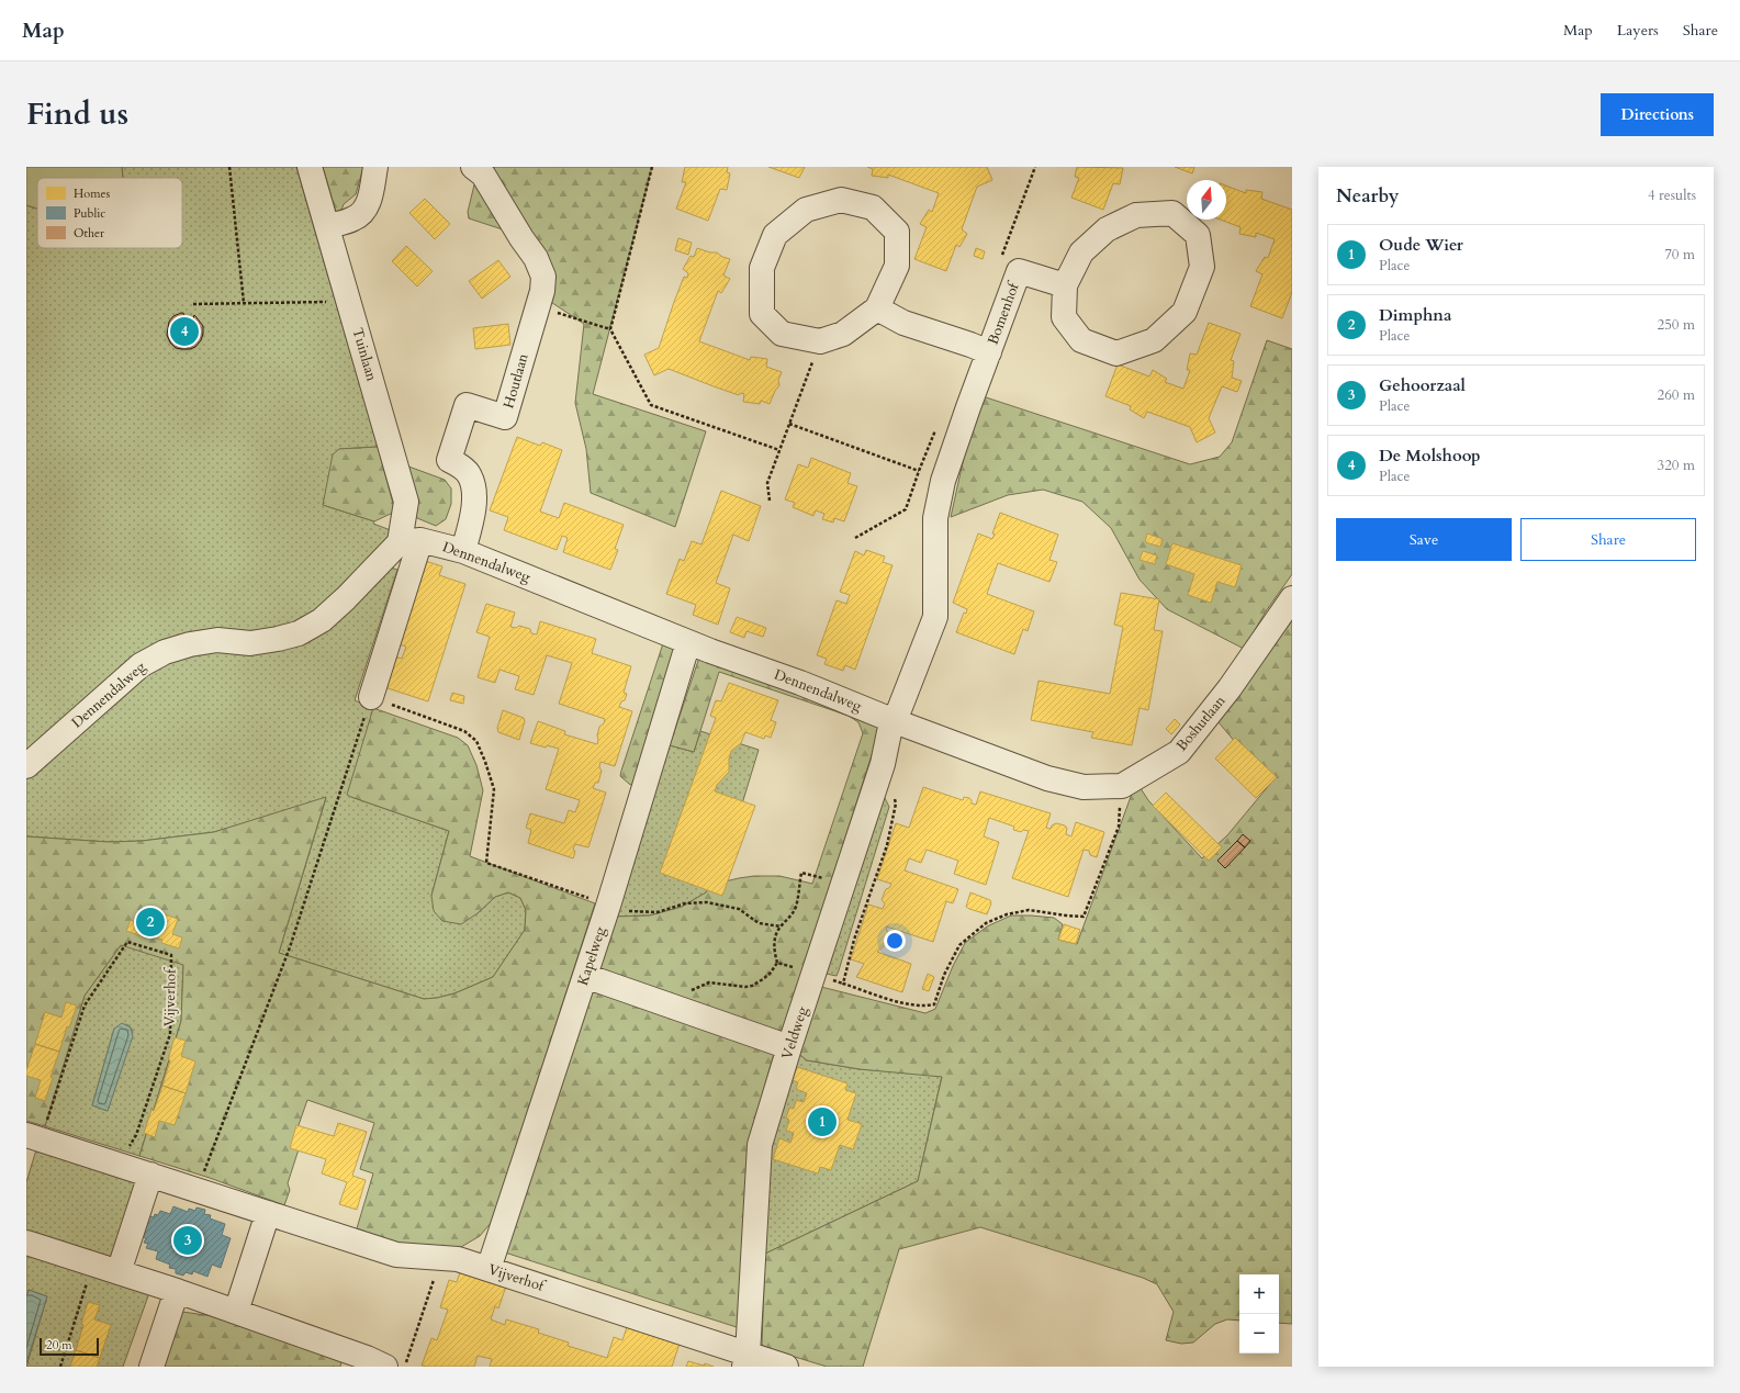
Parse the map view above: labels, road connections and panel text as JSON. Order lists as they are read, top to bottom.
{
  "streets": {
    "lane": [
      "Bomenhof",
      "Tuinlaan",
      "Houtlaan",
      "Dennendalweg",
      "Boshutlaan",
      "Kapelweg",
      "Vijverhof",
      "Veldweg"
    ]
  },
  "crossings": [
    ["Bomenhof", "Veldweg"],
    ["Tuinlaan", "Dennendalweg"],
    ["Houtlaan", "Dennendalweg"],
    ["Dennendalweg", "Boshutlaan"],
    ["Dennendalweg", "Kapelweg"],
    ["Dennendalweg", "Veldweg"],
    ["Boshutlaan", "Veldweg"],
    ["Kapelweg", "Vijverhof"],
    ["Vijverhof", "Veldweg"]
  ],
  "legend": ["Homes", "Public", "Other"],
  "scale_bar": "20 m",
  "north": "top",
  "page": {
    "header": "Map",
    "nav": ["Map", "Layers", "Share"],
    "title": "Find us",
    "buttons": [
      "Directions",
      ["Save", "Share"]
    ],
    "heading": ["Nearby", "4 results"],
    "list": [
      {
        "mark": "1",
        "name": "Oude Wier",
        "note": "Place",
        "value": "70 m"
      },
      {
        "mark": "2",
        "name": "Dimphna",
        "note": "Place",
        "value": "250 m"
      },
      {
        "mark": "3",
        "name": "Gehoorzaal",
        "note": "Place",
        "value": "260 m"
      },
      {
        "mark": "4",
        "name": "De Molshoop",
        "note": "Place",
        "value": "320 m"
      }
    ],
    "pins": [
      "4",
      "2",
      "1",
      "3"
    ],
    "map_buttons": ["+", "−"],
    "scale": "20 m"
  }
}
